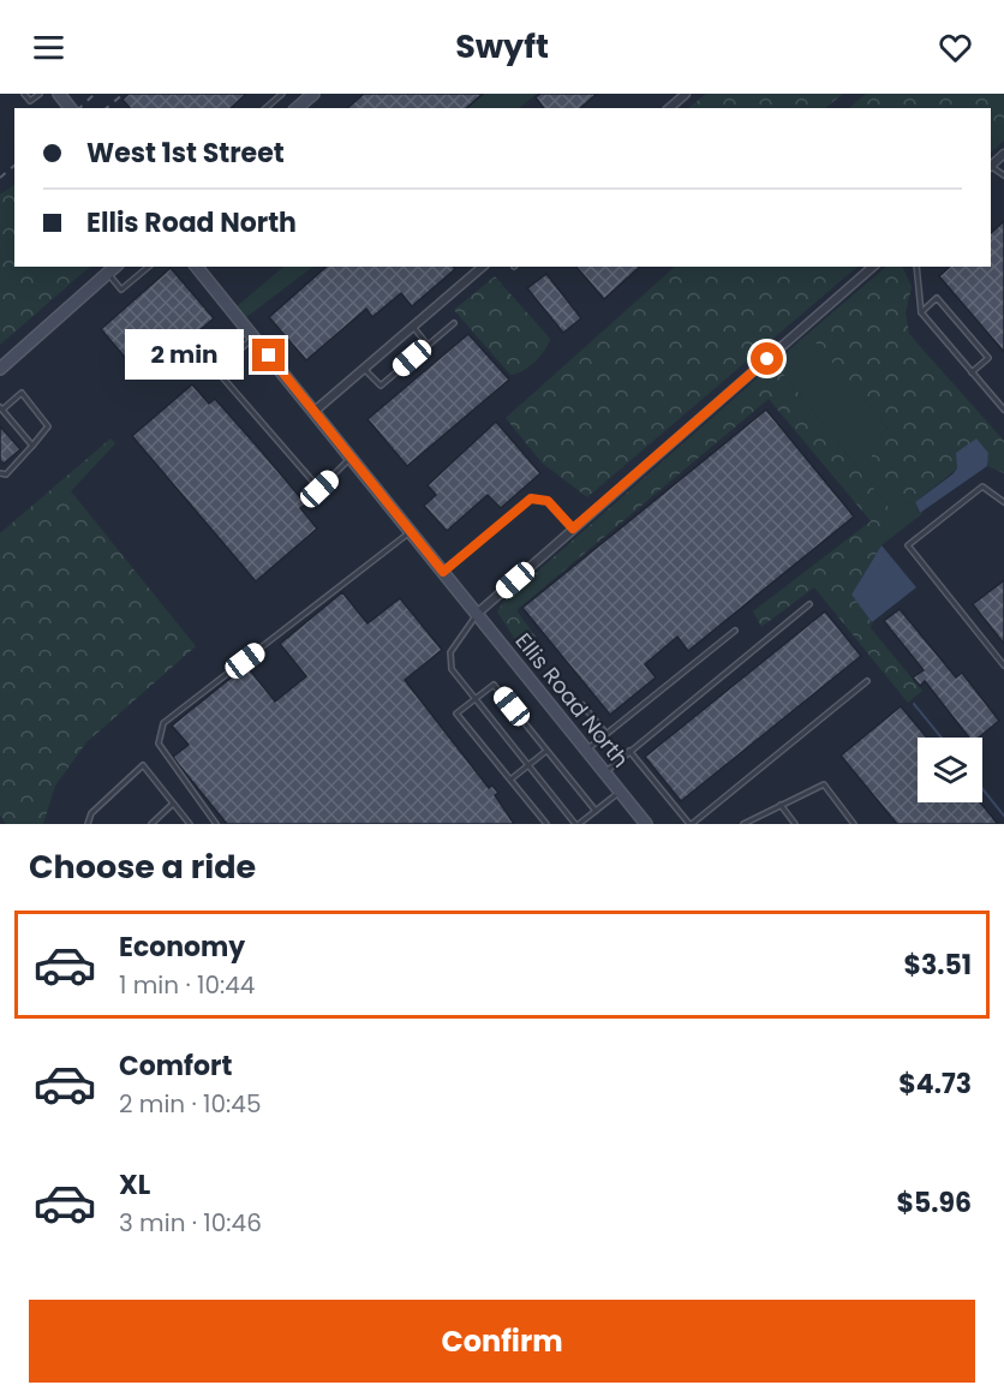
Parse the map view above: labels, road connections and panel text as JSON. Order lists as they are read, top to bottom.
{
  "streets": {
    "street": ["Ellis Road North"]
  },
  "page": {
    "header": "Swyft",
    "banner": ["West 1st Street", "Ellis Road North"],
    "bubble": "2 min",
    "heading": "Choose a ride",
    "list": [
      {
        "name": "Economy",
        "note": "1 min · 10:44",
        "value": "$3.51"
      },
      {
        "name": "Comfort",
        "note": "2 min · 10:45",
        "value": "$4.73"
      },
      {
        "name": "XL",
        "note": "3 min · 10:46",
        "value": "$5.96"
      }
    ],
    "buttons": "Confirm"
  }
}
